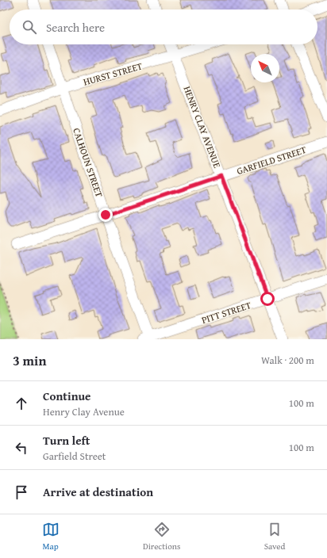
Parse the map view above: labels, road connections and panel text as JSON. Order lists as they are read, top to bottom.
{
  "streets": {
    "street": [
      "HURST STREET",
      "HENRY CLAY AVENUE",
      "GARFIELD STREET",
      "CALHOUN STREET",
      "PITT STREET"
    ]
  },
  "crossings": [
    ["HURST STREET", "HENRY CLAY AVENUE"],
    ["HURST STREET", "CALHOUN STREET"],
    ["HENRY CLAY AVENUE", "GARFIELD STREET"],
    ["HENRY CLAY AVENUE", "PITT STREET"],
    ["GARFIELD STREET", "CALHOUN STREET"],
    ["CALHOUN STREET", "PITT STREET"]
  ],
  "north": "top left",
  "page": {
    "search": "Search here",
    "heading": ["3 min", "Walk · 200 m"],
    "list": [
      ["Continue", "Henry Clay Avenue", "100 m"],
      ["Turn left", "Garfield Street", "100 m"],
      "Arrive at destination"
    ],
    "nav": ["Map", "Directions", "Saved"]
  }
}
